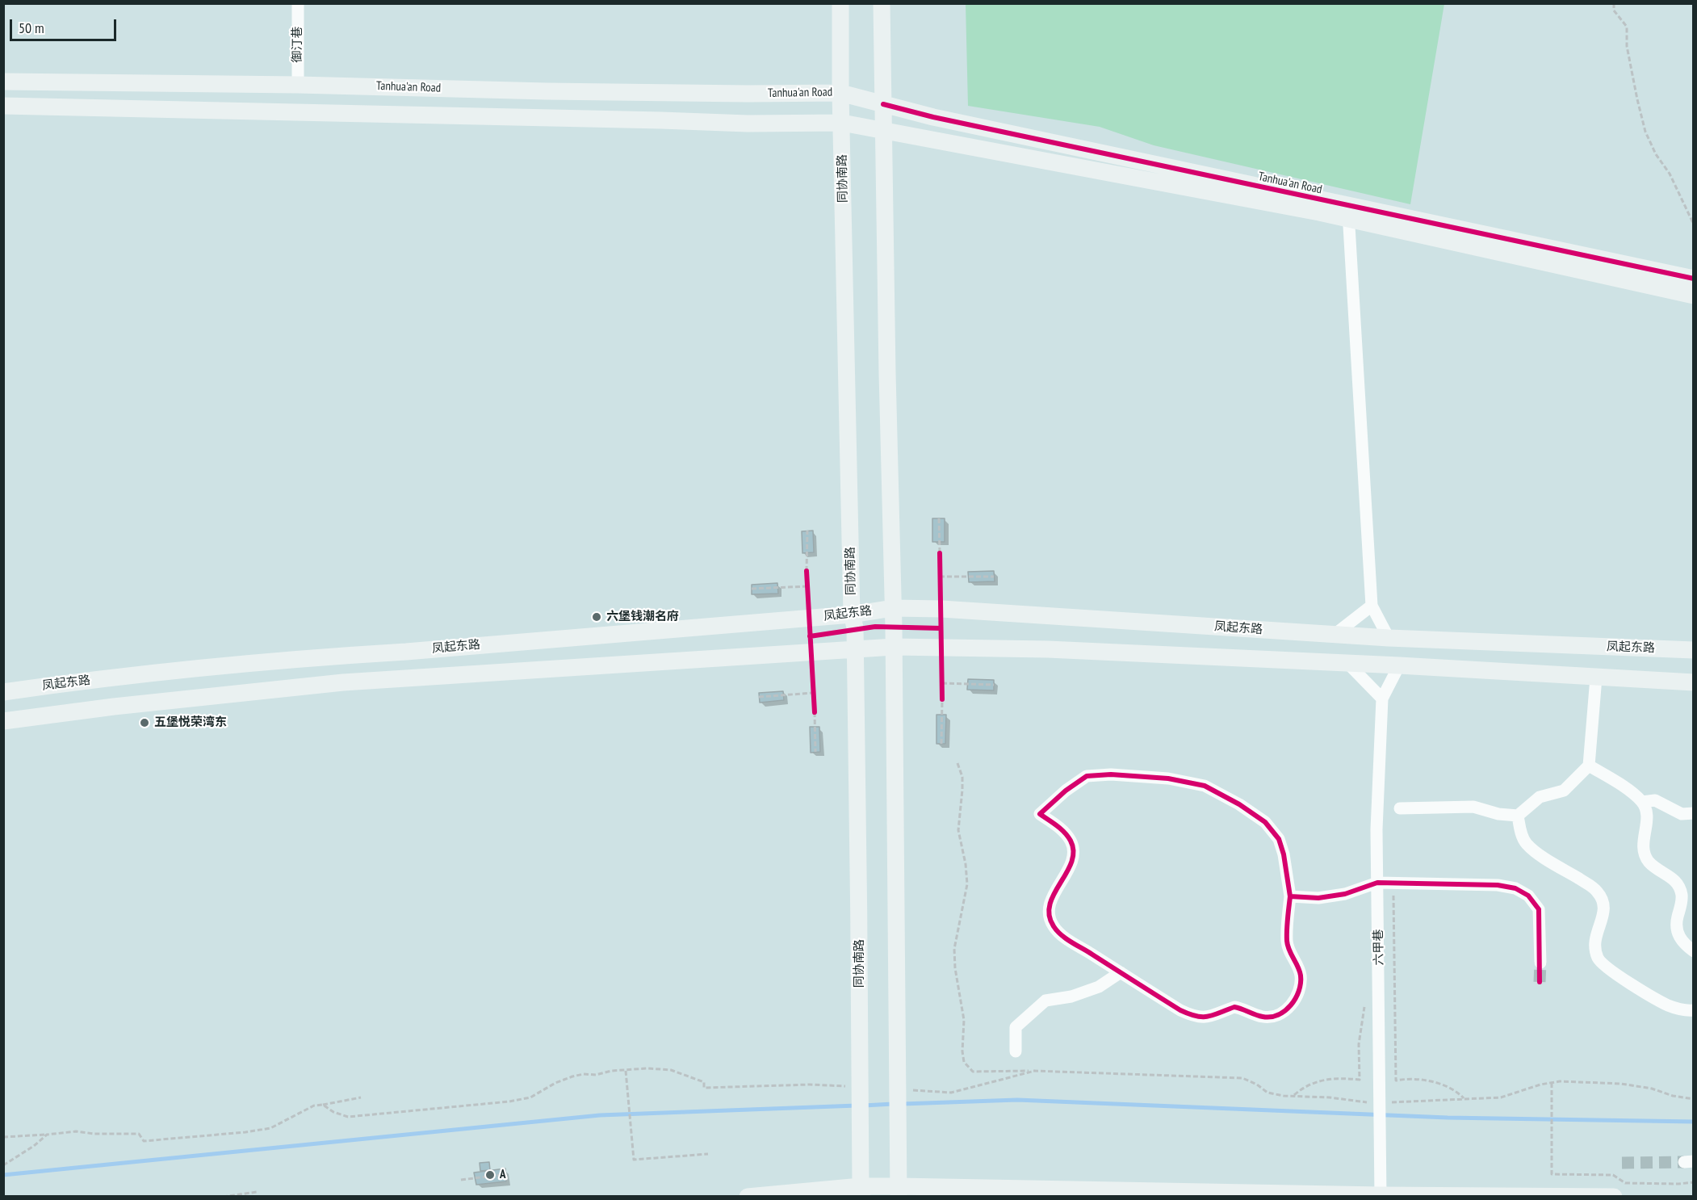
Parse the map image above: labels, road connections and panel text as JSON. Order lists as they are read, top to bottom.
{
  "streets": {
    "main road": ["Tanhua'an Road", "同协南路", "凤起东路"],
    "street": ["御汀巷", "六甲巷"]
  },
  "crossings": [
    ["御汀巷", "Tanhua'an Road"],
    ["Tanhua'an Road", "同协南路"],
    ["同协南路", "凤起东路"]
  ],
  "places": ["六堡钱潮名府", "五堡悦荣湾东", "A"],
  "scale_bar": "50 m"
}
